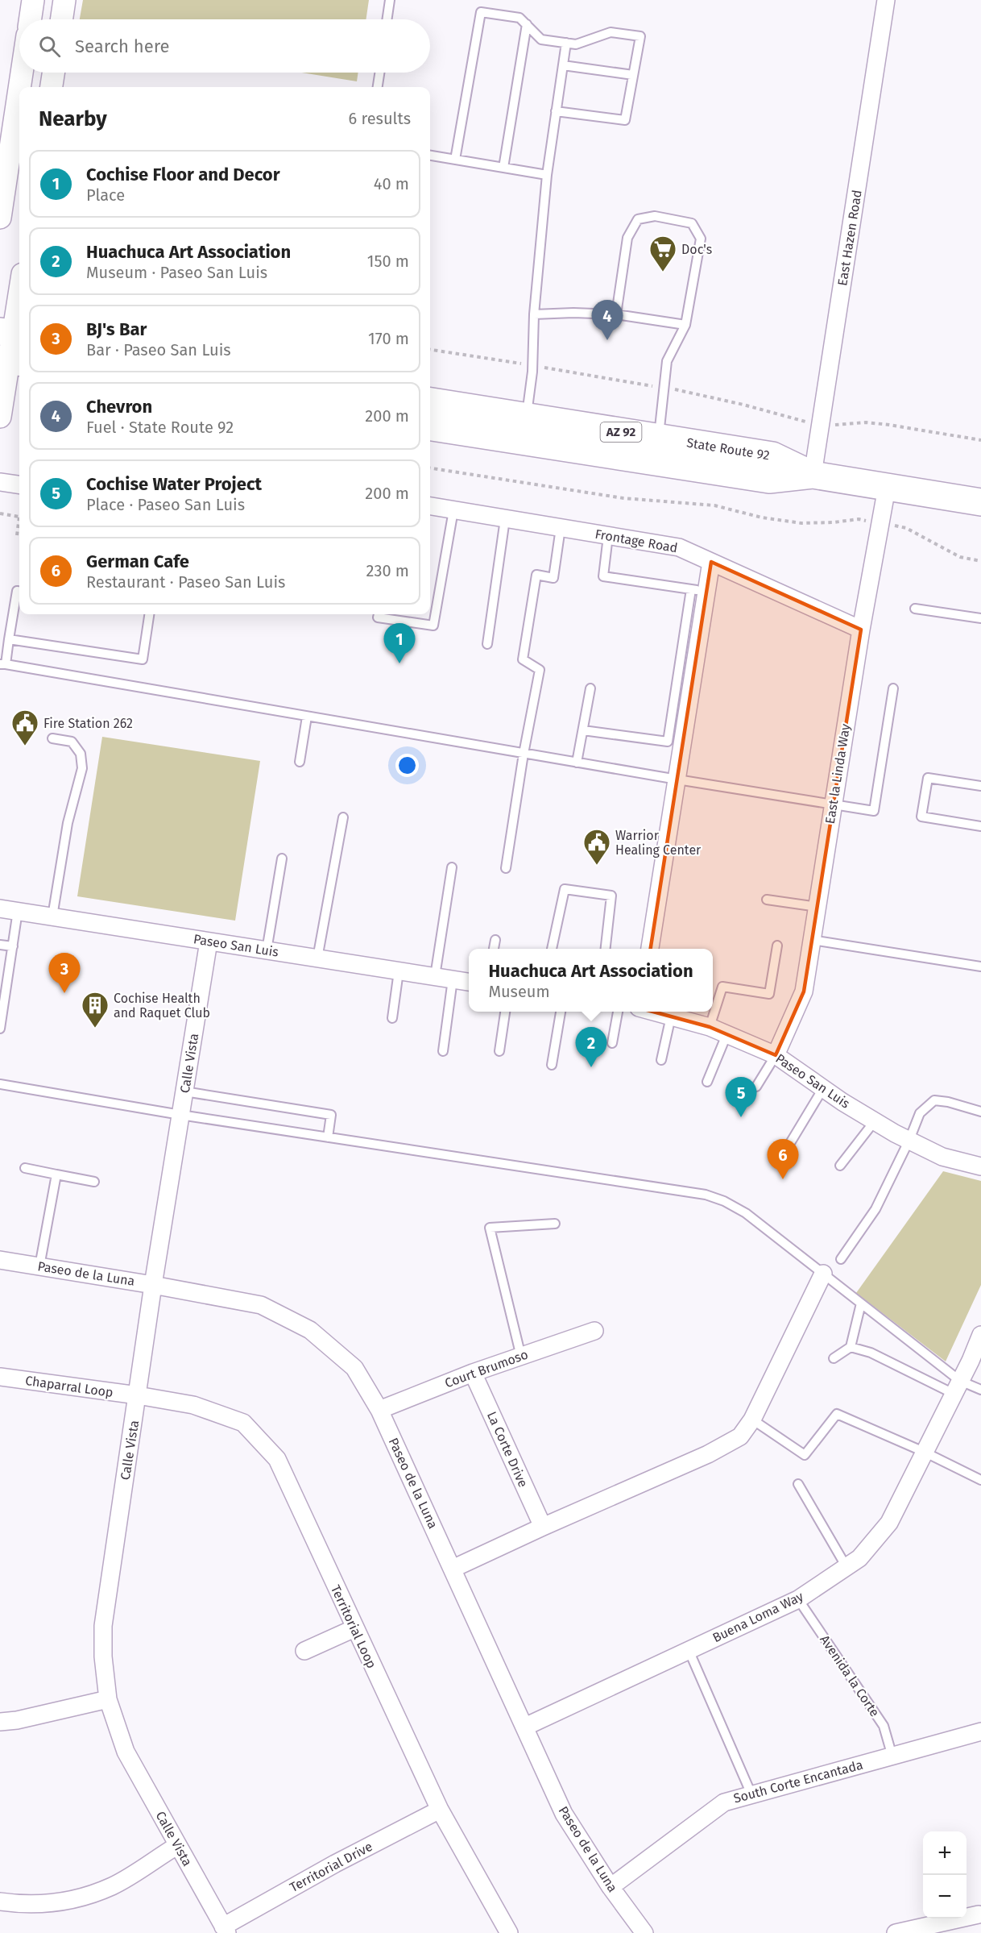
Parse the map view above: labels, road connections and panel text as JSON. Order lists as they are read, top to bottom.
{
  "streets": {
    "main road": ["AZ 92", "State Route 92"],
    "street": [
      "East Hazen Road",
      "Frontage Road",
      "East la Linda Way",
      "Paseo San Luis",
      "Calle Vista",
      "Paseo de la Luna",
      "Court Brumoso",
      "Chaparral Loop",
      "La Corte Drive",
      "Buena Loma Way",
      "Territorial Loop",
      "South Corte Encantada",
      "Territorial Drive"
    ],
    "lane": ["Avenida la Corte"]
  },
  "crossings": [
    ["East Hazen Road", "AZ 92"],
    ["East Hazen Road", "State Route 92"],
    ["AZ 92", "State Route 92"],
    ["AZ 92", "East la Linda Way"],
    ["Frontage Road", "East la Linda Way"],
    ["East la Linda Way", "Paseo San Luis"],
    ["Paseo San Luis", "Calle Vista"],
    ["Calle Vista", "Paseo de la Luna"],
    ["Calle Vista", "Chaparral Loop"],
    ["Calle Vista", "Territorial Loop"],
    ["Calle Vista", "Territorial Drive"],
    ["Paseo de la Luna", "Court Brumoso"],
    ["Paseo de la Luna", "Buena Loma Way"],
    ["Paseo de la Luna", "South Corte Encantada"],
    ["Court Brumoso", "La Corte Drive"],
    ["Chaparral Loop", "Territorial Loop"],
    ["Buena Loma Way", "Avenida la Corte"],
    ["Territorial Loop", "Territorial Drive"],
    ["Avenida la Corte", "South Corte Encantada"]
  ],
  "places": {
    "supermarket": ["Doc's"],
    "public building": ["Fire Station 262", "Warrior Healing Center"],
    "building": ["Cochise Health and Raquet Club"]
  },
  "page": {
    "search": "Search here",
    "heading": ["Nearby", "6 results"],
    "list": [
      {
        "mark": "1",
        "name": "Cochise Floor and Decor",
        "note": "Place",
        "value": "40 m"
      },
      {
        "mark": "2",
        "name": "Huachuca Art Association",
        "note": "Museum · Paseo San Luis",
        "value": "150 m"
      },
      {
        "mark": "3",
        "name": "BJ's Bar",
        "note": "Bar · Paseo San Luis",
        "value": "170 m"
      },
      {
        "mark": "4",
        "name": "Chevron",
        "note": "Fuel · State Route 92",
        "value": "200 m"
      },
      {
        "mark": "5",
        "name": "Cochise Water Project",
        "note": "Place · Paseo San Luis",
        "value": "200 m"
      },
      {
        "mark": "6",
        "name": "German Cafe",
        "note": "Restaurant · Paseo San Luis",
        "value": "230 m"
      }
    ],
    "pins": [
      "4",
      "1",
      "3",
      "2",
      "5",
      "6"
    ],
    "popup": ["Huachuca Art Association", "Museum"],
    "map_buttons": ["+", "−"]
  }
}
